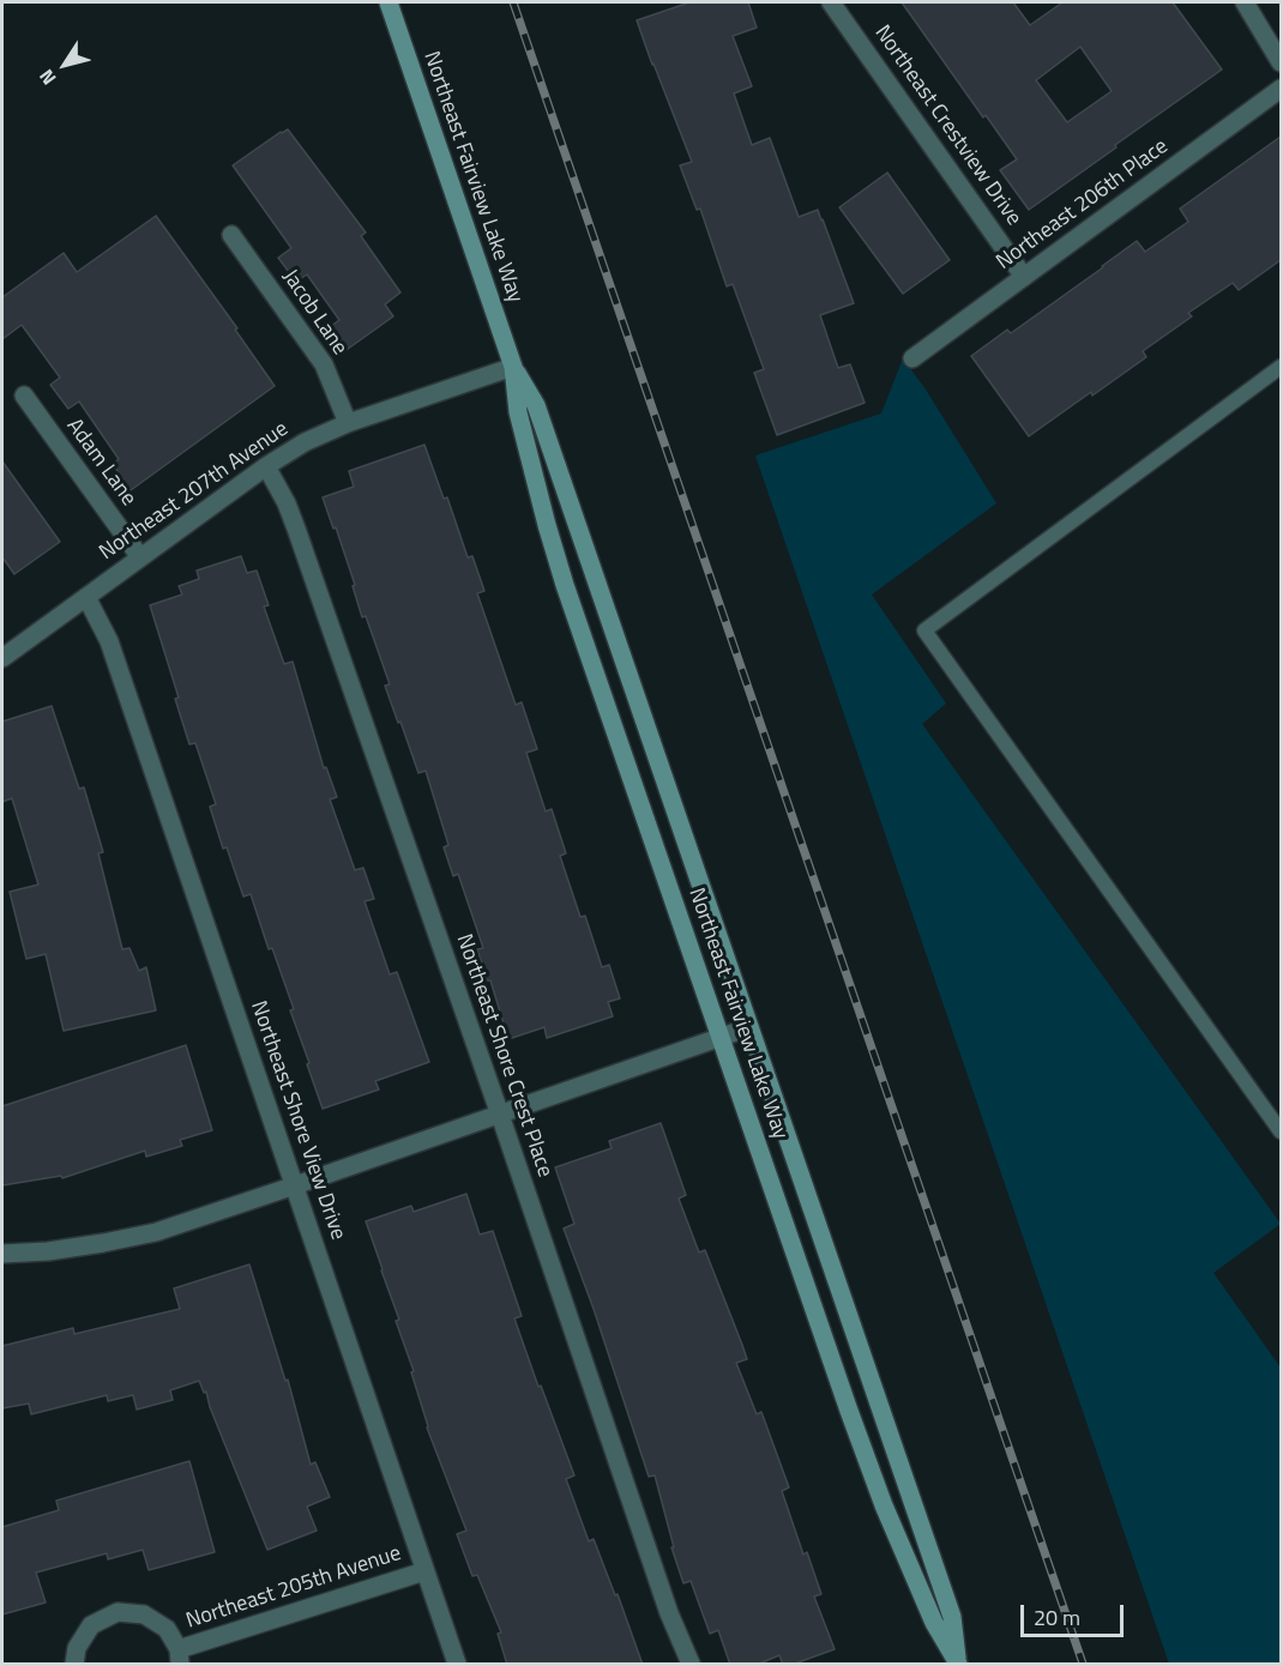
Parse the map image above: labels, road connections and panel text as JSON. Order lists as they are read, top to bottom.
{
  "streets": {
    "street": [
      "Northeast Crestview Drive",
      "Northeast Fairview Lake Way",
      "Northeast 206th Place",
      "Jacob Lane",
      "Adam Lane",
      "Northeast 207th Avenue",
      "Northeast Shore Crest Place",
      "Northeast Shore View Drive",
      "Northeast 205th Avenue"
    ]
  },
  "crossings": [
    ["Northeast Crestview Drive", "Northeast 206th Place"],
    ["Northeast Fairview Lake Way", "Northeast 207th Avenue"],
    ["Jacob Lane", "Northeast 207th Avenue"],
    ["Adam Lane", "Northeast 207th Avenue"],
    ["Northeast 207th Avenue", "Northeast Shore Crest Place"],
    ["Northeast 207th Avenue", "Northeast Shore View Drive"],
    ["Northeast Shore View Drive", "Northeast 205th Avenue"]
  ],
  "scale_bar": "20 m",
  "north": "bottom left"
}
